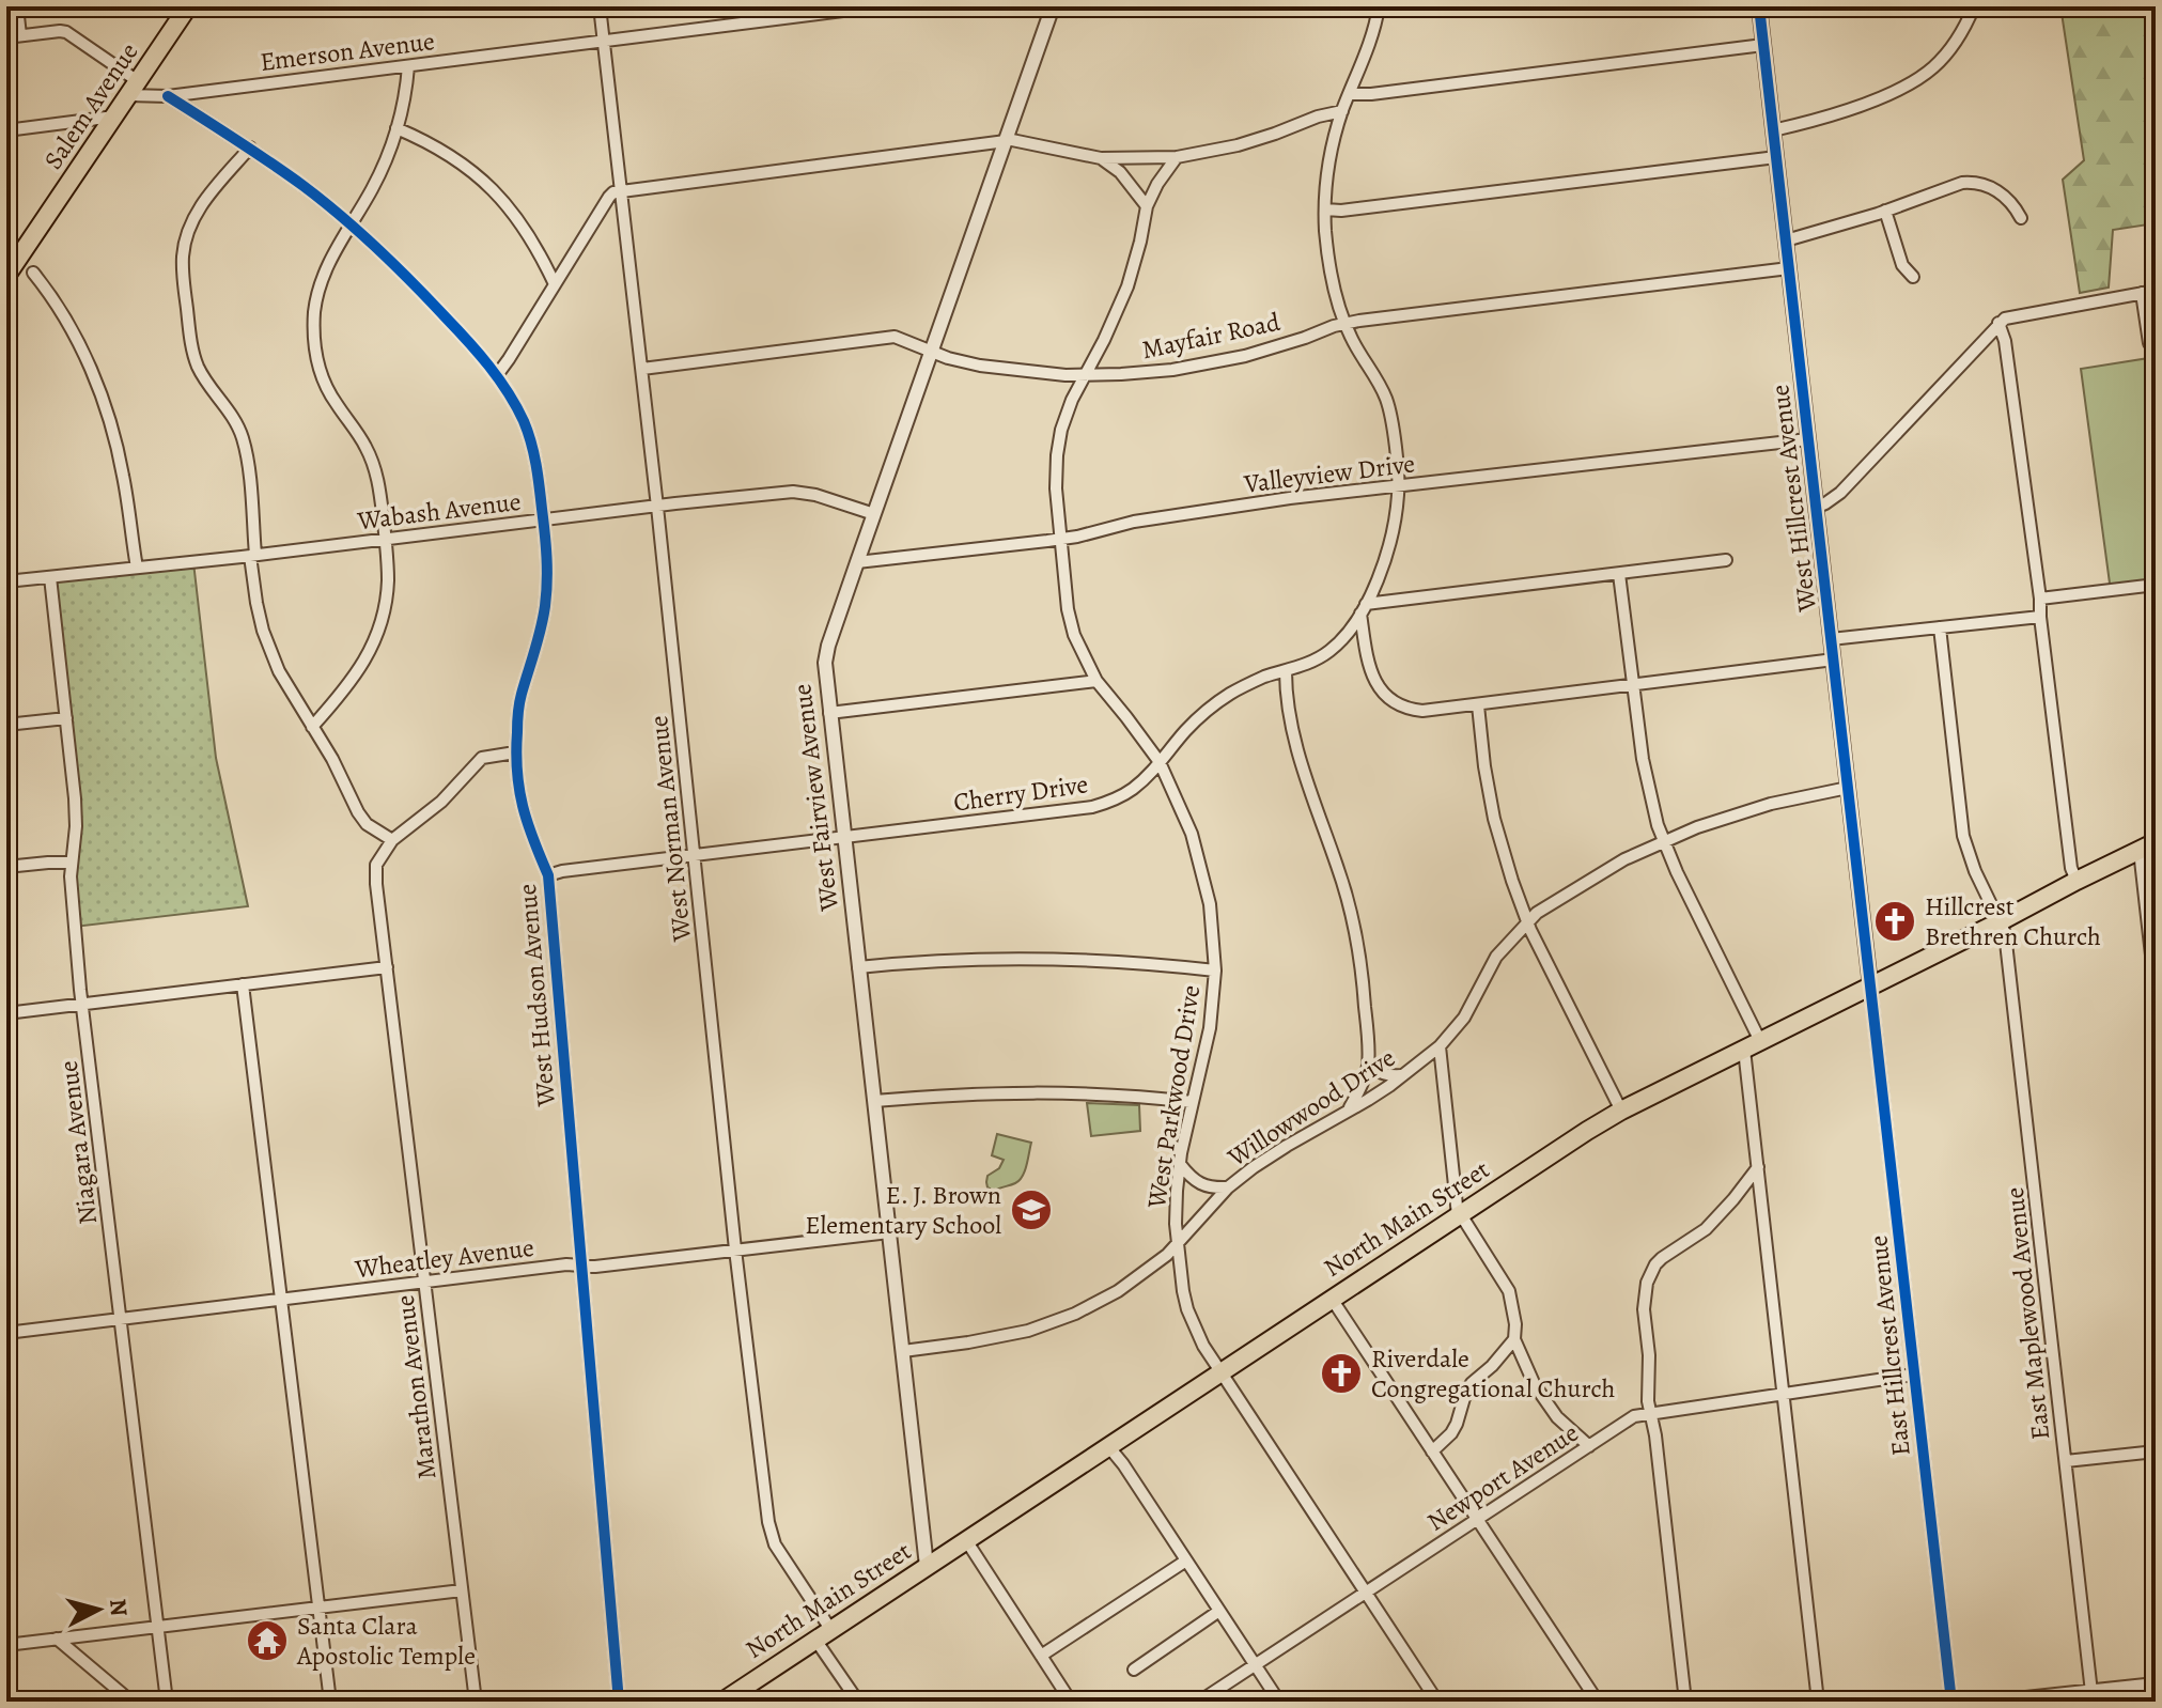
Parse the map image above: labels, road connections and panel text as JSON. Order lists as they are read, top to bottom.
{
  "streets": {
    "main road": ["Salem Avenue", "North Main Street"],
    "street": [
      "Emerson Avenue",
      "Mayfair Road",
      "Valleyview Drive",
      "West Hillcrest Avenue",
      "Wabash Avenue",
      "Cherry Drive",
      "West Fairview Avenue",
      "West Norman Avenue",
      "West Hudson Avenue",
      "West Parkwood Drive",
      "Willowwood Drive",
      "Niagara Avenue",
      "Wheatley Avenue",
      "East Maplewood Avenue",
      "East Hillcrest Avenue",
      "Marathon Avenue",
      "Newport Avenue"
    ]
  },
  "crossings": [
    ["Emerson Avenue", "Salem Avenue"],
    ["Emerson Avenue", "West Norman Avenue"],
    ["Emerson Avenue", "West Hudson Avenue"],
    ["Mayfair Road", "West Hillcrest Avenue"],
    ["Mayfair Road", "Cherry Drive"],
    ["Mayfair Road", "West Fairview Avenue"],
    ["Mayfair Road", "West Norman Avenue"],
    ["Mayfair Road", "West Parkwood Drive"],
    ["Valleyview Drive", "West Hillcrest Avenue"],
    ["Valleyview Drive", "Cherry Drive"],
    ["Valleyview Drive", "West Fairview Avenue"],
    ["Valleyview Drive", "West Parkwood Drive"],
    ["West Hillcrest Avenue", "Willowwood Drive"],
    ["West Hillcrest Avenue", "North Main Street"],
    ["West Hillcrest Avenue", "East Hillcrest Avenue"],
    ["Wabash Avenue", "West Fairview Avenue"],
    ["Wabash Avenue", "West Norman Avenue"],
    ["Wabash Avenue", "West Hudson Avenue"],
    ["Wabash Avenue", "Niagara Avenue"],
    ["Cherry Drive", "West Fairview Avenue"],
    ["Cherry Drive", "West Norman Avenue"],
    ["Cherry Drive", "West Hudson Avenue"],
    ["Cherry Drive", "West Parkwood Drive"],
    ["West Fairview Avenue", "Willowwood Drive"],
    ["West Fairview Avenue", "North Main Street"],
    ["West Fairview Avenue", "Wheatley Avenue"],
    ["West Norman Avenue", "North Main Street"],
    ["West Norman Avenue", "Wheatley Avenue"],
    ["West Hudson Avenue", "Wheatley Avenue"],
    ["West Parkwood Drive", "Willowwood Drive"],
    ["West Parkwood Drive", "North Main Street"],
    ["West Parkwood Drive", "Newport Avenue"],
    ["Niagara Avenue", "Wheatley Avenue"],
    ["North Main Street", "East Maplewood Avenue"],
    ["North Main Street", "East Hillcrest Avenue"],
    ["Wheatley Avenue", "Marathon Avenue"],
    ["East Hillcrest Avenue", "Newport Avenue"]
  ],
  "places": {
    "church": ["Hillcrest Brethren Church", "Riverdale Congregational Church"],
    "school or university": ["E. J. Brown Elementary School"],
    "temple": ["Santa Clara Apostolic Temple"]
  },
  "north": "right"
}
